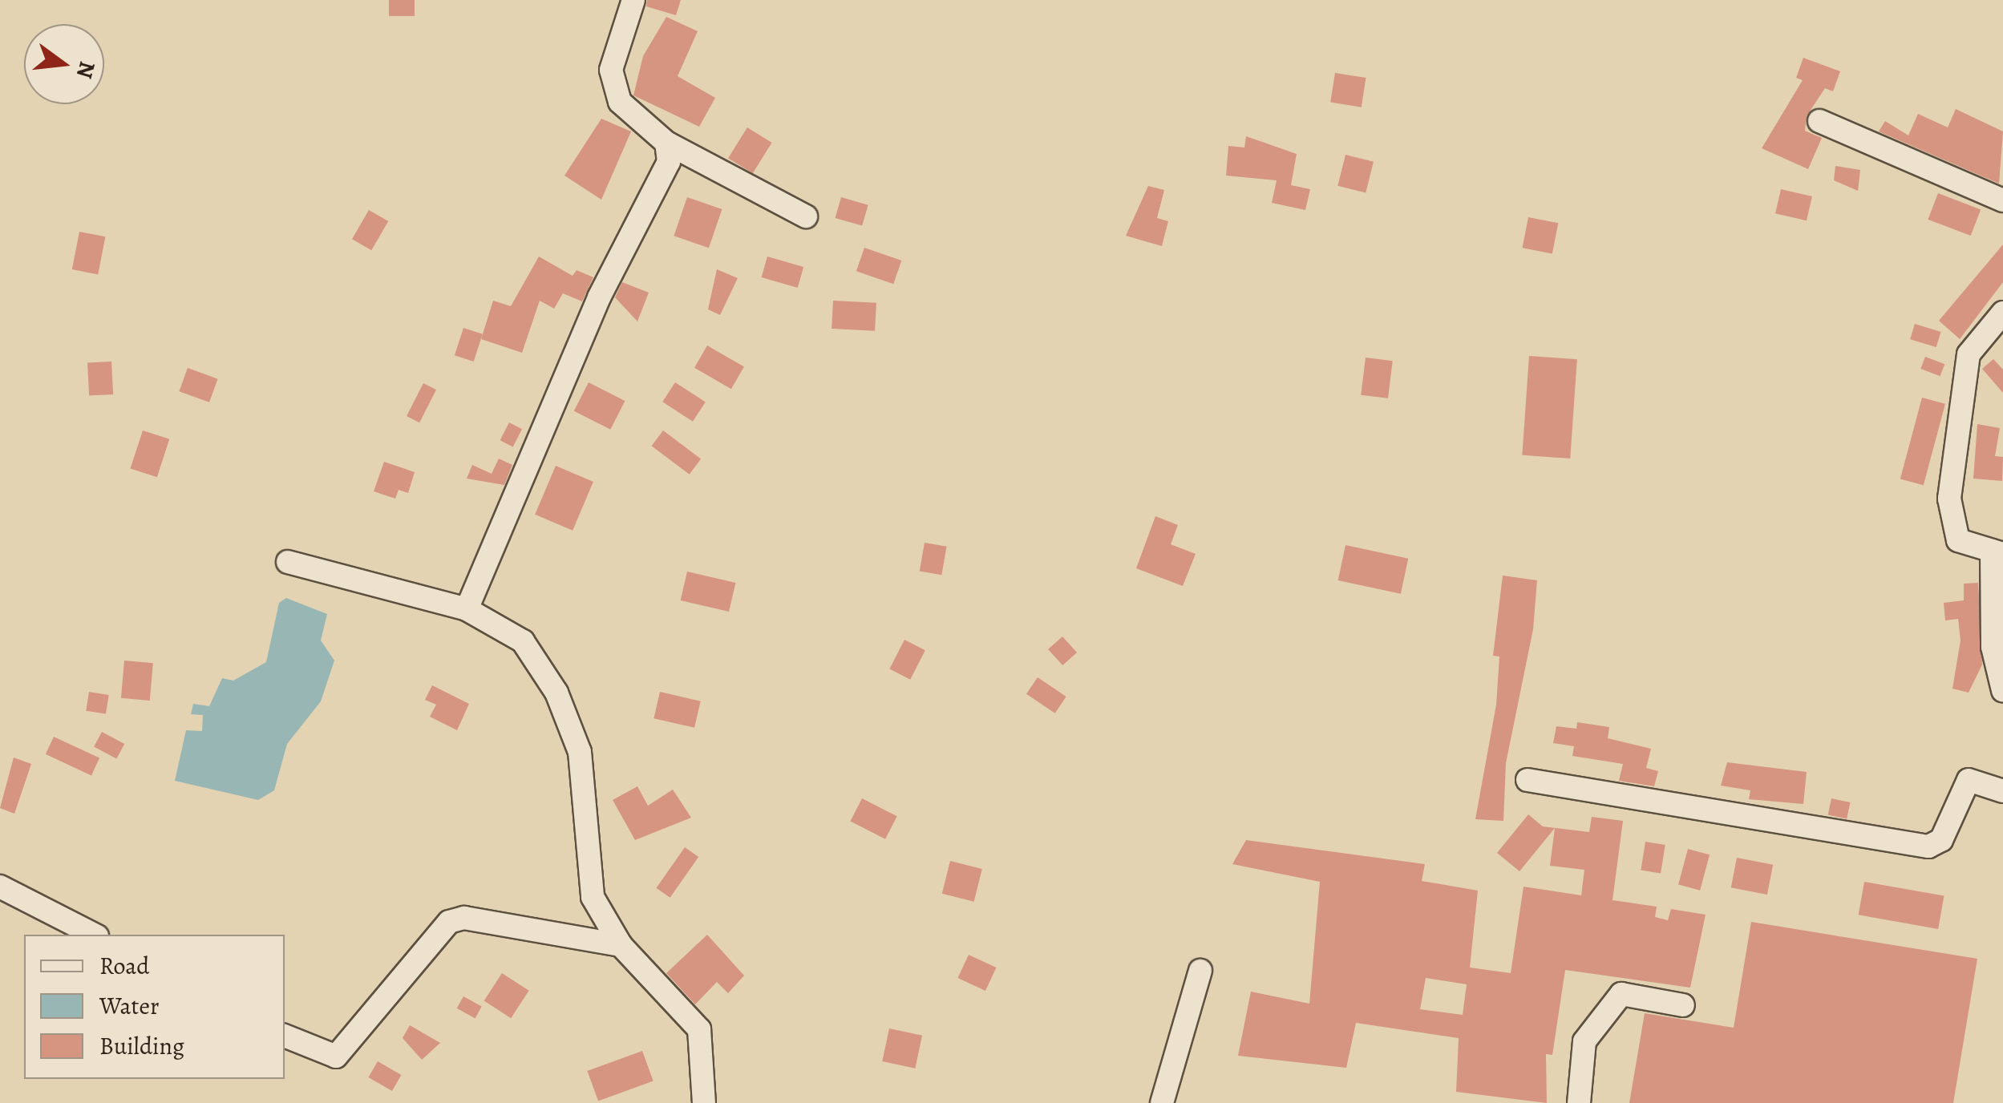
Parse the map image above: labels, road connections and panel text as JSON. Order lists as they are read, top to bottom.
{
  "legend": ["Road", "Water", "Building"],
  "north": "right"
}
